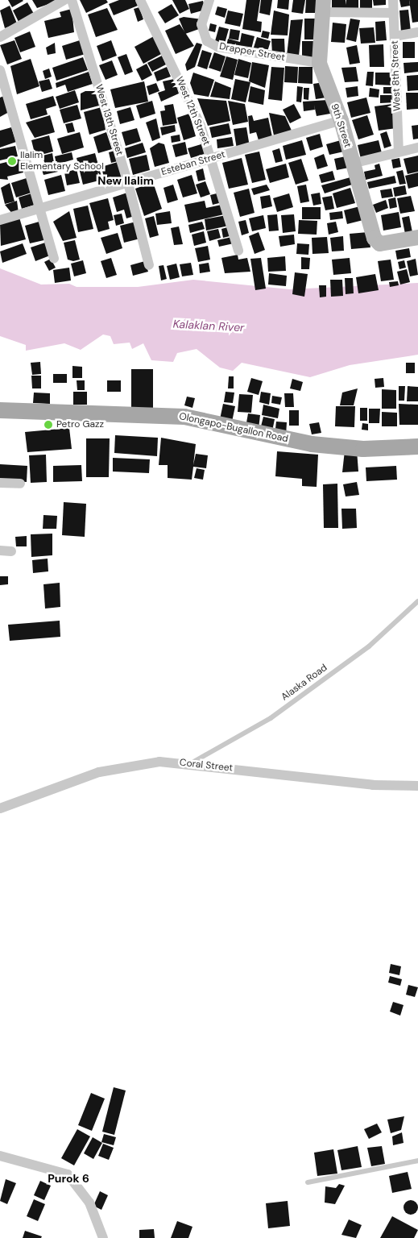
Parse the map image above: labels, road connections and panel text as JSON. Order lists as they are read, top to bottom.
{
  "streets": {
    "main road": ["Olongapo-Bugallon Road"],
    "street": [
      "Drapper Street",
      "West 8th Street",
      "West 12th Street",
      "West 13th Street",
      "9th Street",
      "Esteban Street",
      "Coral Street"
    ],
    "lane": ["Alaska Road"]
  },
  "crossings": [
    ["Drapper Street", "9th Street"],
    ["West 12th Street", "Esteban Street"],
    ["West 13th Street", "Esteban Street"],
    ["9th Street", "Esteban Street"],
    ["Alaska Road", "Coral Street"]
  ],
  "districts": ["New Ilalim", "Purok 6"],
  "water": ["Kalaklan River"],
  "places": ["Ilalim Elementary School", "Petro Gazz"]
}
